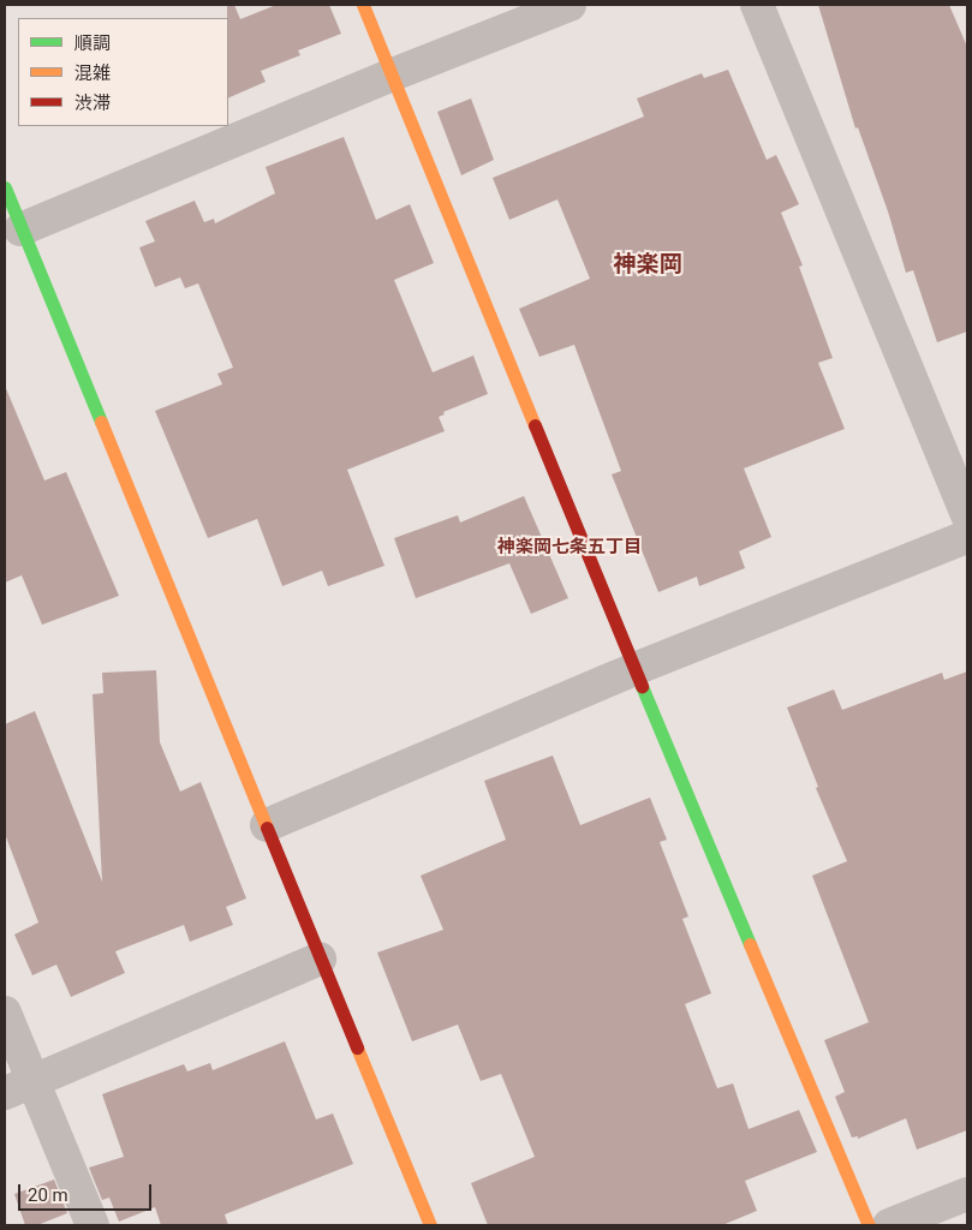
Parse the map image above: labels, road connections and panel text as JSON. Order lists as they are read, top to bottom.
{
  "districts": ["神楽岡", "神楽岡七条五丁目"],
  "legend": ["順調", "混雑", "渋滞"],
  "scale_bar": "20 m"
}
